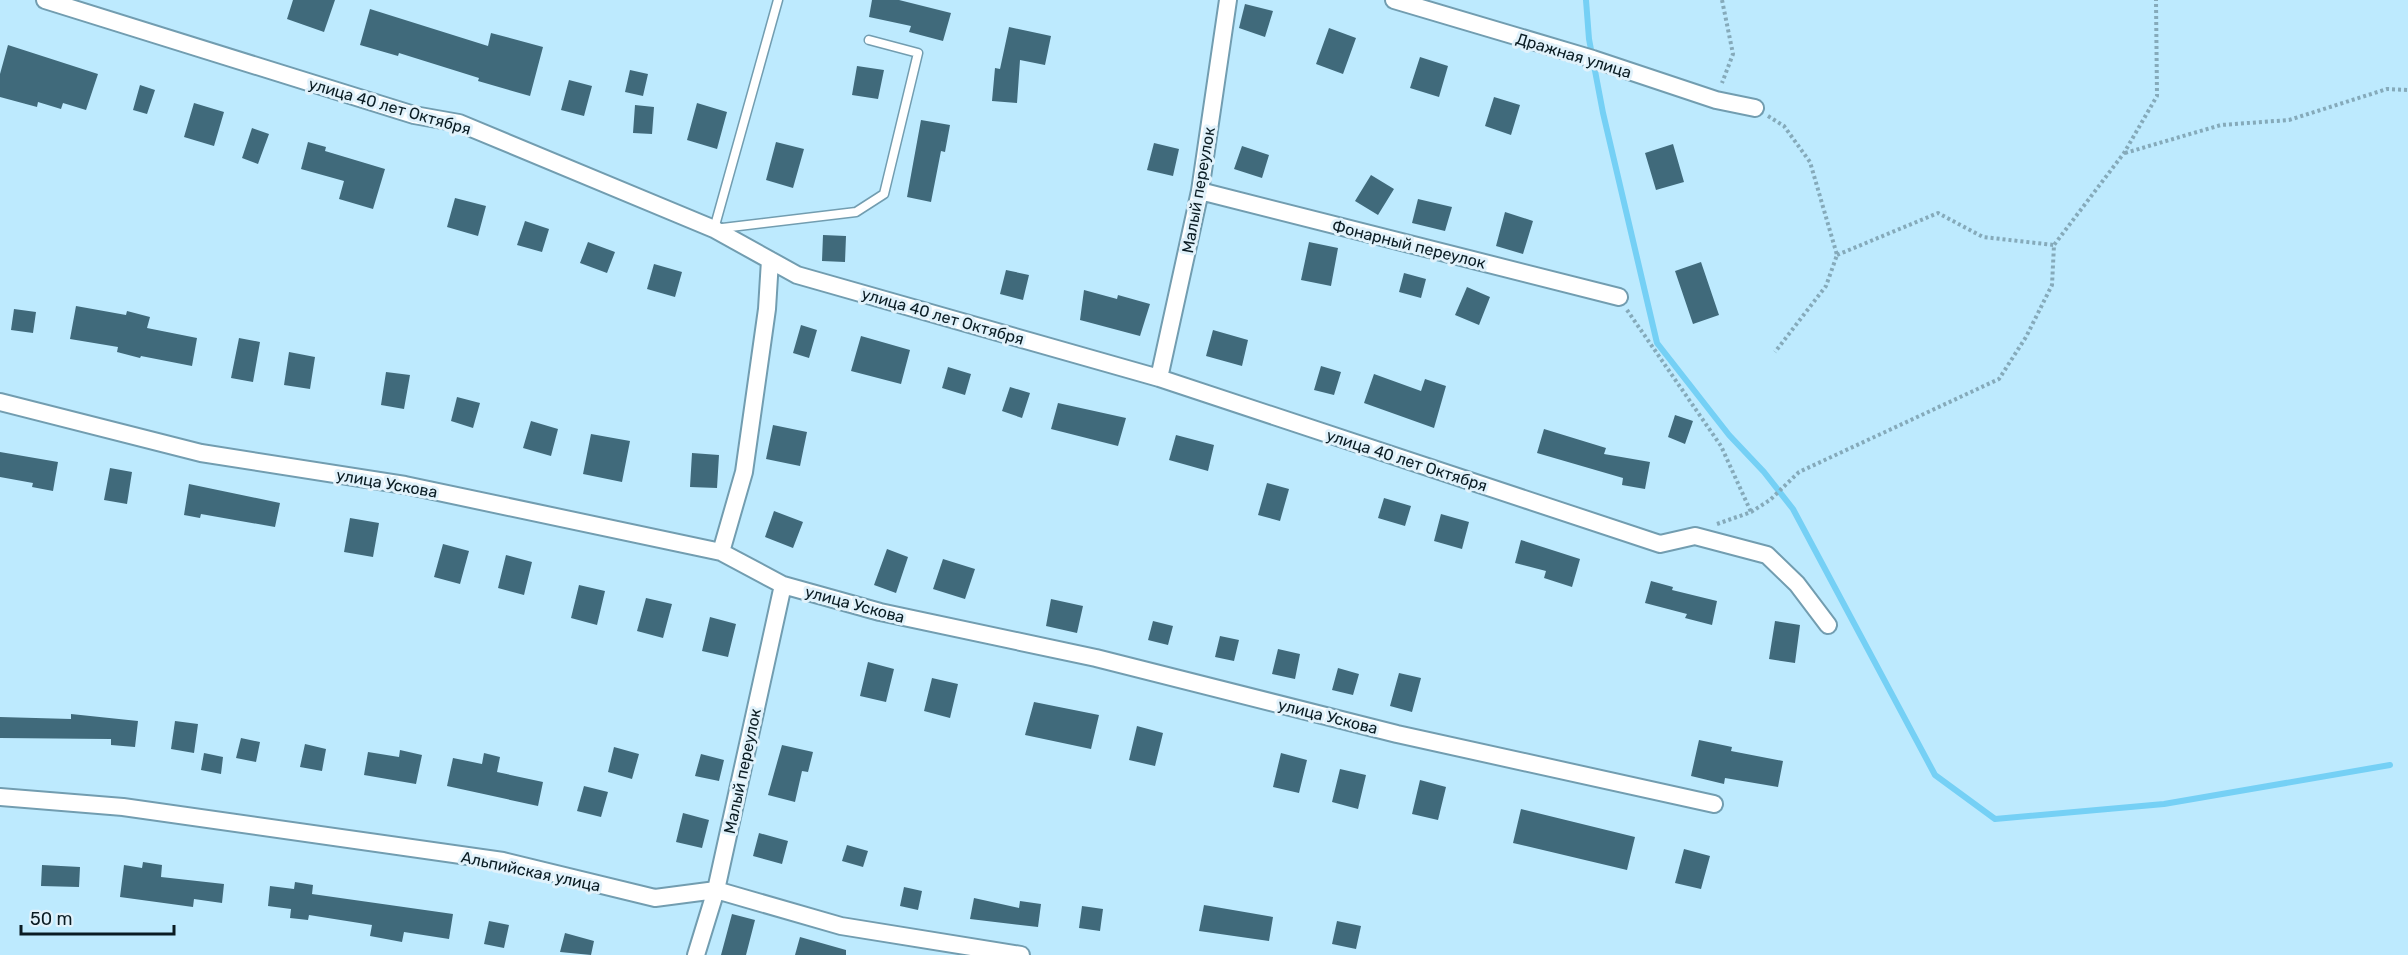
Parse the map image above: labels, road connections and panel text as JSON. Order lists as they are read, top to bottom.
{
  "streets": {
    "street": [
      "Дражная улица",
      "улица 40 лет Октября",
      "Малый переулок",
      "Фонарный переулок",
      "улица Ускова",
      "Альпийская улица"
    ]
  },
  "crossings": [
    ["улица 40 лет Октября", "Малый переулок"],
    ["Малый переулок", "Фонарный переулок"],
    ["Малый переулок", "улица Ускова"],
    ["Малый переулок", "Альпийская улица"]
  ],
  "scale_bar": "50 m"
}
